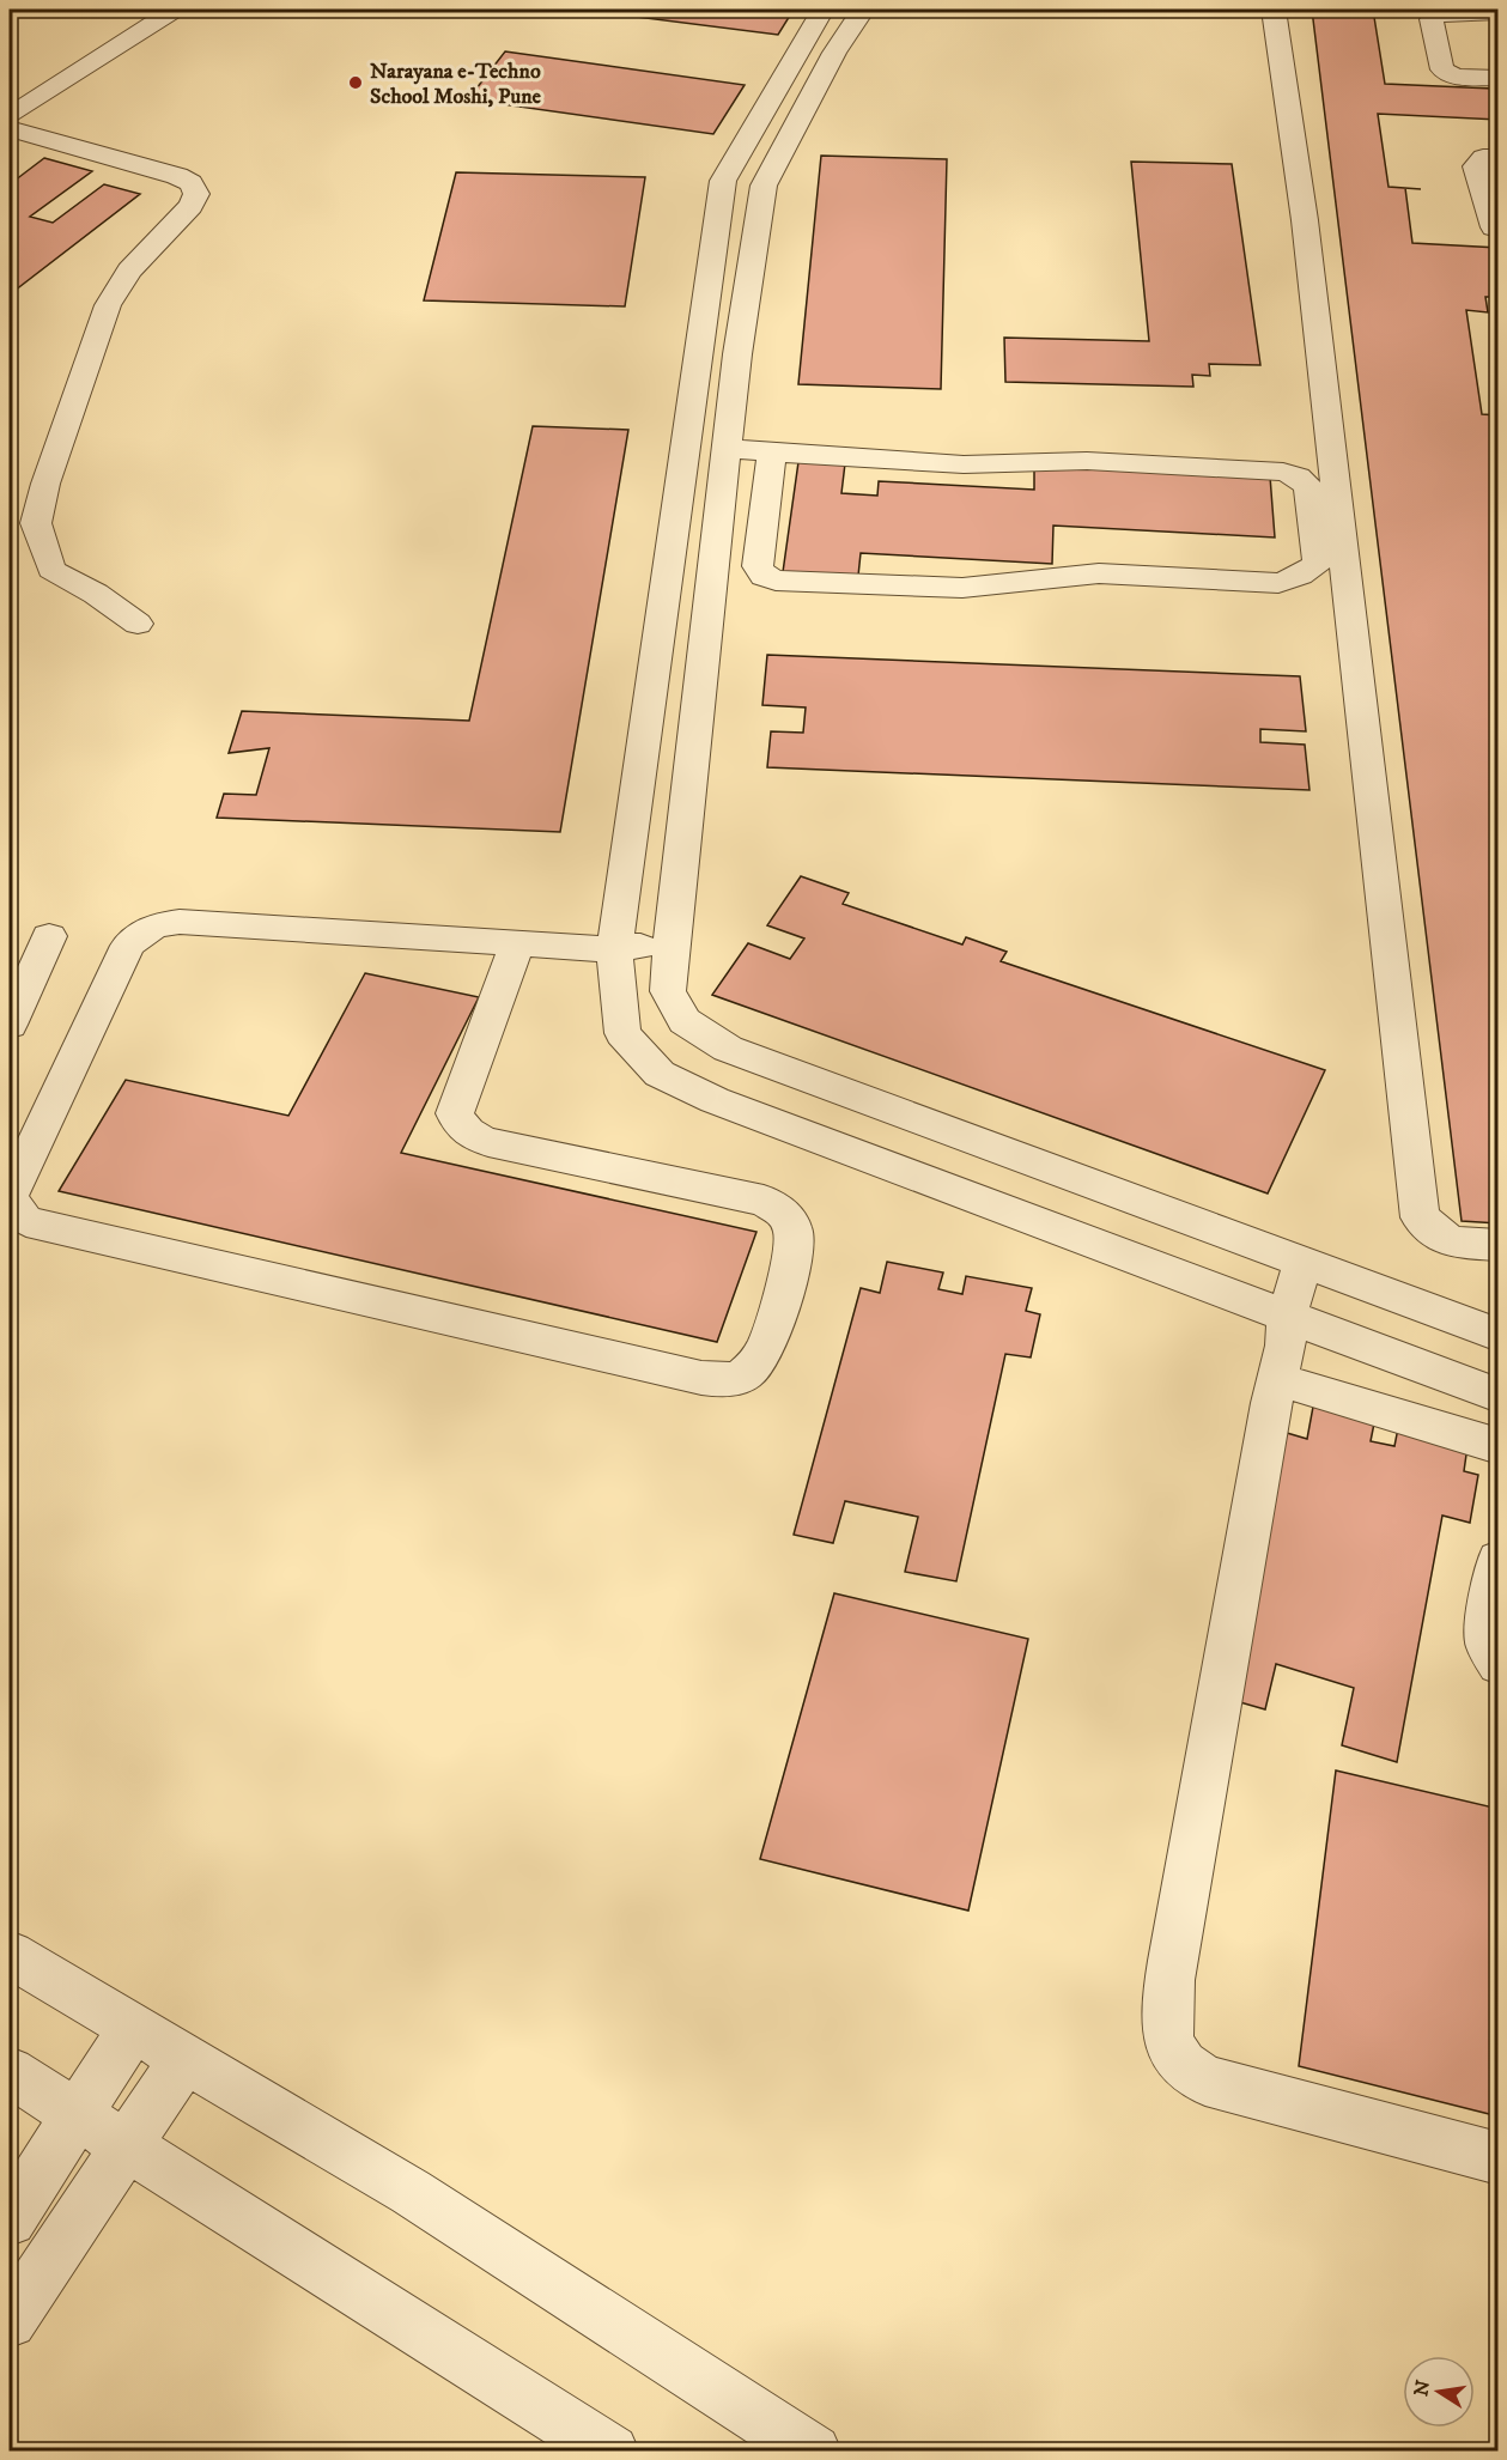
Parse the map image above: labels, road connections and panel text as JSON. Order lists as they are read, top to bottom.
{
  "places": ["Narayana e-Techno School Moshi, Pune"],
  "north": "left"
}
